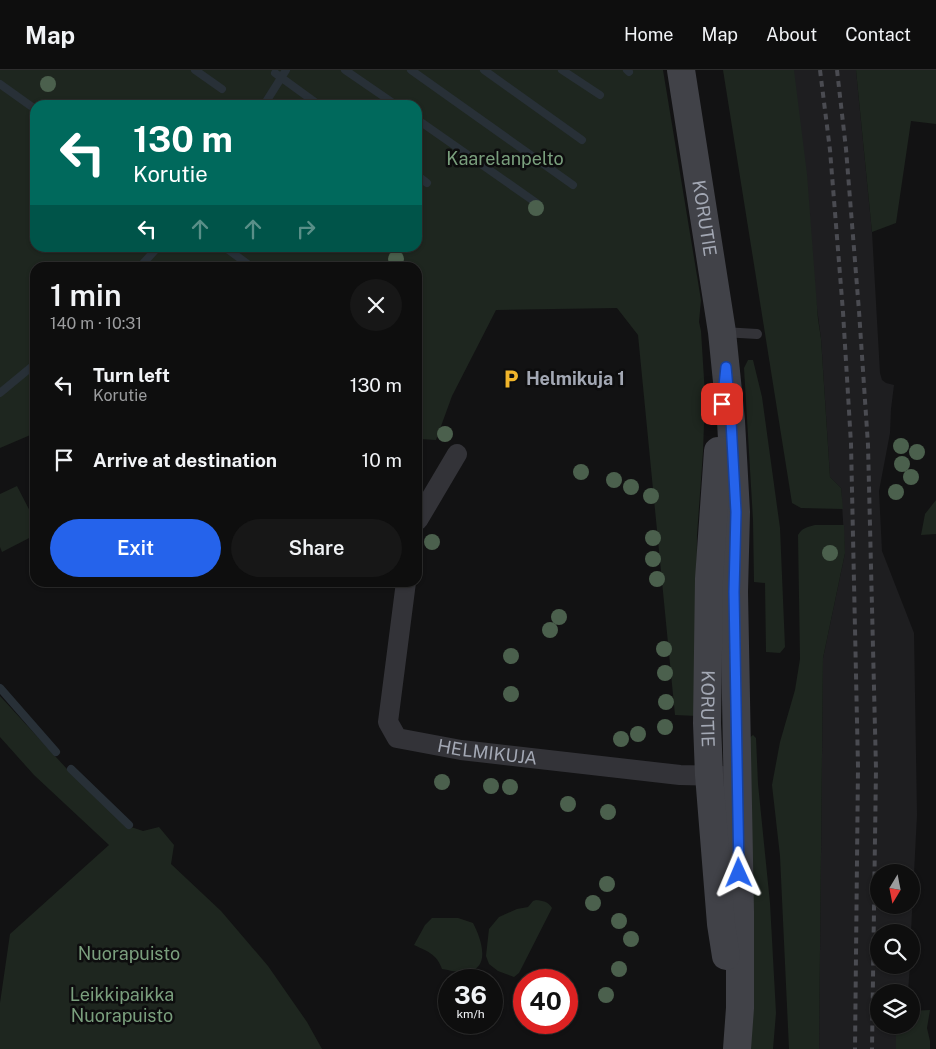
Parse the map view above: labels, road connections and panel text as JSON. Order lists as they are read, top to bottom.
{
  "streets": {
    "street": ["KORUTIE", "HELMIKUJA"]
  },
  "crossings": [
    ["KORUTIE", "HELMIKUJA"]
  ],
  "parks": ["Kaarelanpelto", "Nuorapuisto", "Leikkipaikka Nuorapuisto"],
  "places": {
    "parking": ["Helmikuja 1"]
  },
  "north": "bottom",
  "page": {
    "header": "Map",
    "nav": [
      "Home",
      "Map",
      "About",
      "Contact"
    ],
    "turn": ["130 m", "Korutie"],
    "heading": ["1 min", "140 m · 10:31"],
    "list": [
      {
        "name": "Turn left",
        "note": "Korutie",
        "value": "130 m"
      },
      {
        "name": "Arrive at destination",
        "value": "10 m"
      }
    ],
    "buttons": ["Exit", "Share"],
    "speed": "36 km/h",
    "limit": "40"
  }
}
